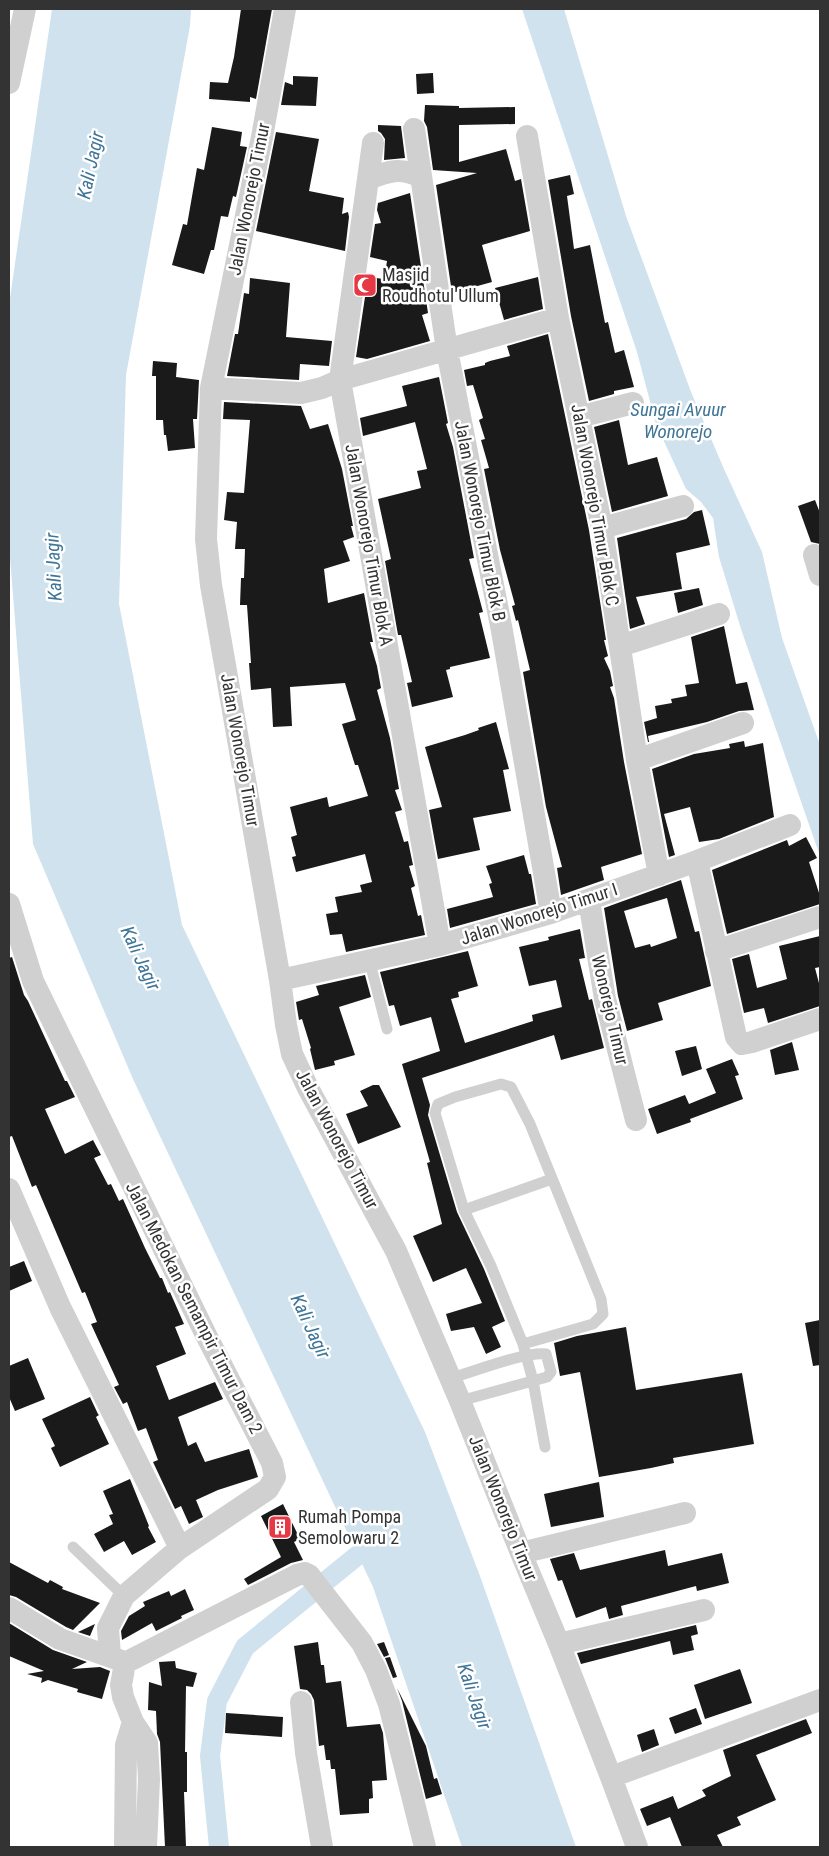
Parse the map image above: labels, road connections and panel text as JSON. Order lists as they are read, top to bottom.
{
  "streets": {
    "street": [
      "Jalan Wonorejo Timur",
      "Jalan Wonorejo Timur Blok C",
      "Jalan Wonorejo Timur Blok B",
      "Jalan Wonorejo Timur Blok A",
      "Jalan Wonorejo Timur I",
      "Wonorejo Timur",
      "Jalan Medokan Semampir Timur Dam 2"
    ]
  },
  "crossings": [
    ["Jalan Wonorejo Timur", "Jalan Wonorejo Timur I"],
    ["Jalan Wonorejo Timur Blok C", "Jalan Wonorejo Timur I"],
    ["Jalan Wonorejo Timur Blok B", "Jalan Wonorejo Timur I"],
    ["Jalan Wonorejo Timur Blok A", "Jalan Wonorejo Timur I"],
    ["Jalan Wonorejo Timur I", "Wonorejo Timur"]
  ],
  "water": ["Kali Jagir", "Sungai Avuur Wonorejo"],
  "places": {
    "mosque": ["Masjid Roudhotul Ullum"],
    "building": ["Rumah Pompa Semolowaru 2"]
  }
}
